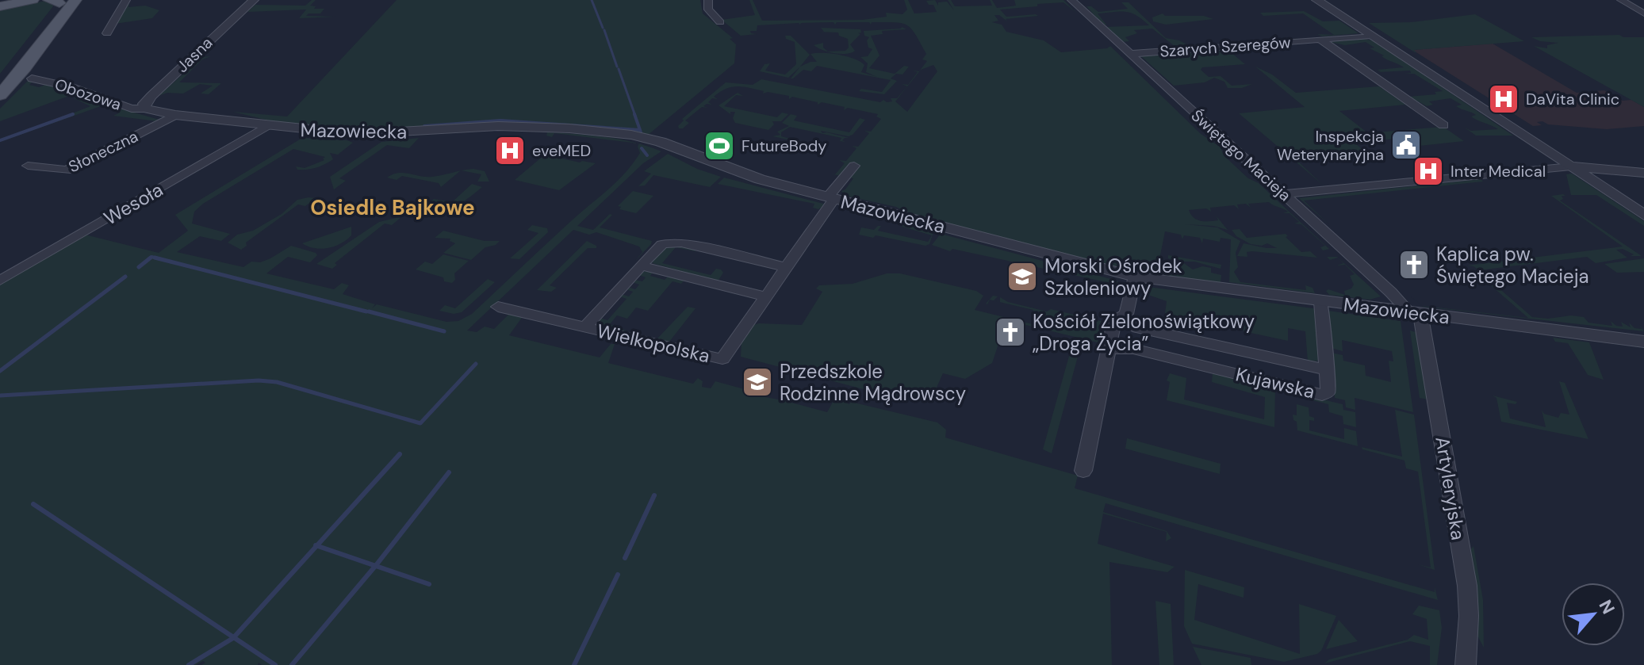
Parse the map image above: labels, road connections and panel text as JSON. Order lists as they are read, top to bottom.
{
  "streets": {
    "street": [
      "Szarych Szeregów",
      "Jasna",
      "Obozowa",
      "Mazowiecka",
      "Słoneczna",
      "Świętego Macieja",
      "Wesoła",
      "Wielkopolska",
      "Kujawska",
      "Artyleryjska"
    ]
  },
  "crossings": [
    ["Szarych Szeregów", "Świętego Macieja"],
    ["Jasna", "Obozowa"],
    ["Jasna", "Mazowiecka"],
    ["Obozowa", "Mazowiecka"],
    ["Mazowiecka", "Słoneczna"],
    ["Mazowiecka", "Świętego Macieja"],
    ["Mazowiecka", "Wesoła"],
    ["Mazowiecka", "Wielkopolska"],
    ["Mazowiecka", "Kujawska"],
    ["Mazowiecka", "Artyleryjska"],
    ["Świętego Macieja", "Artyleryjska"]
  ],
  "districts": ["Osiedle Bajkowe"],
  "places": {
    "hospital": ["DaVita Clinic", "eveMED", "Inter Medical"],
    "public building": ["Inspekcja Weterynaryjna"],
    "sports": ["FutureBody"],
    "church": ["Kaplica pw. Świętego Macieja", "Kościół Zielonoświątkowy „Droga Życia”"],
    "school or university": ["Morski Ośrodek Szkoleniowy", "Przedszkole Rodzinne Mądrowscy"]
  },
  "north": "top right"
}
